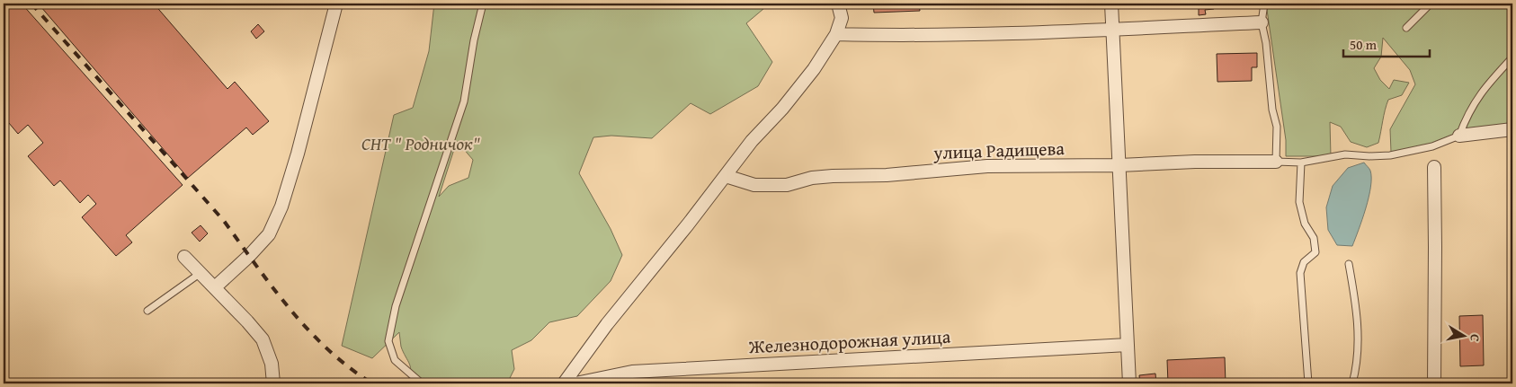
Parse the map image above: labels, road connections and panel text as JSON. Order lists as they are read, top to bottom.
{
  "streets": {
    "street": ["улица Радищева", "Железнодорожная улица"]
  },
  "parks": ["СНТ \" Родничок\""],
  "scale_bar": "50 m",
  "north": "right"
}
